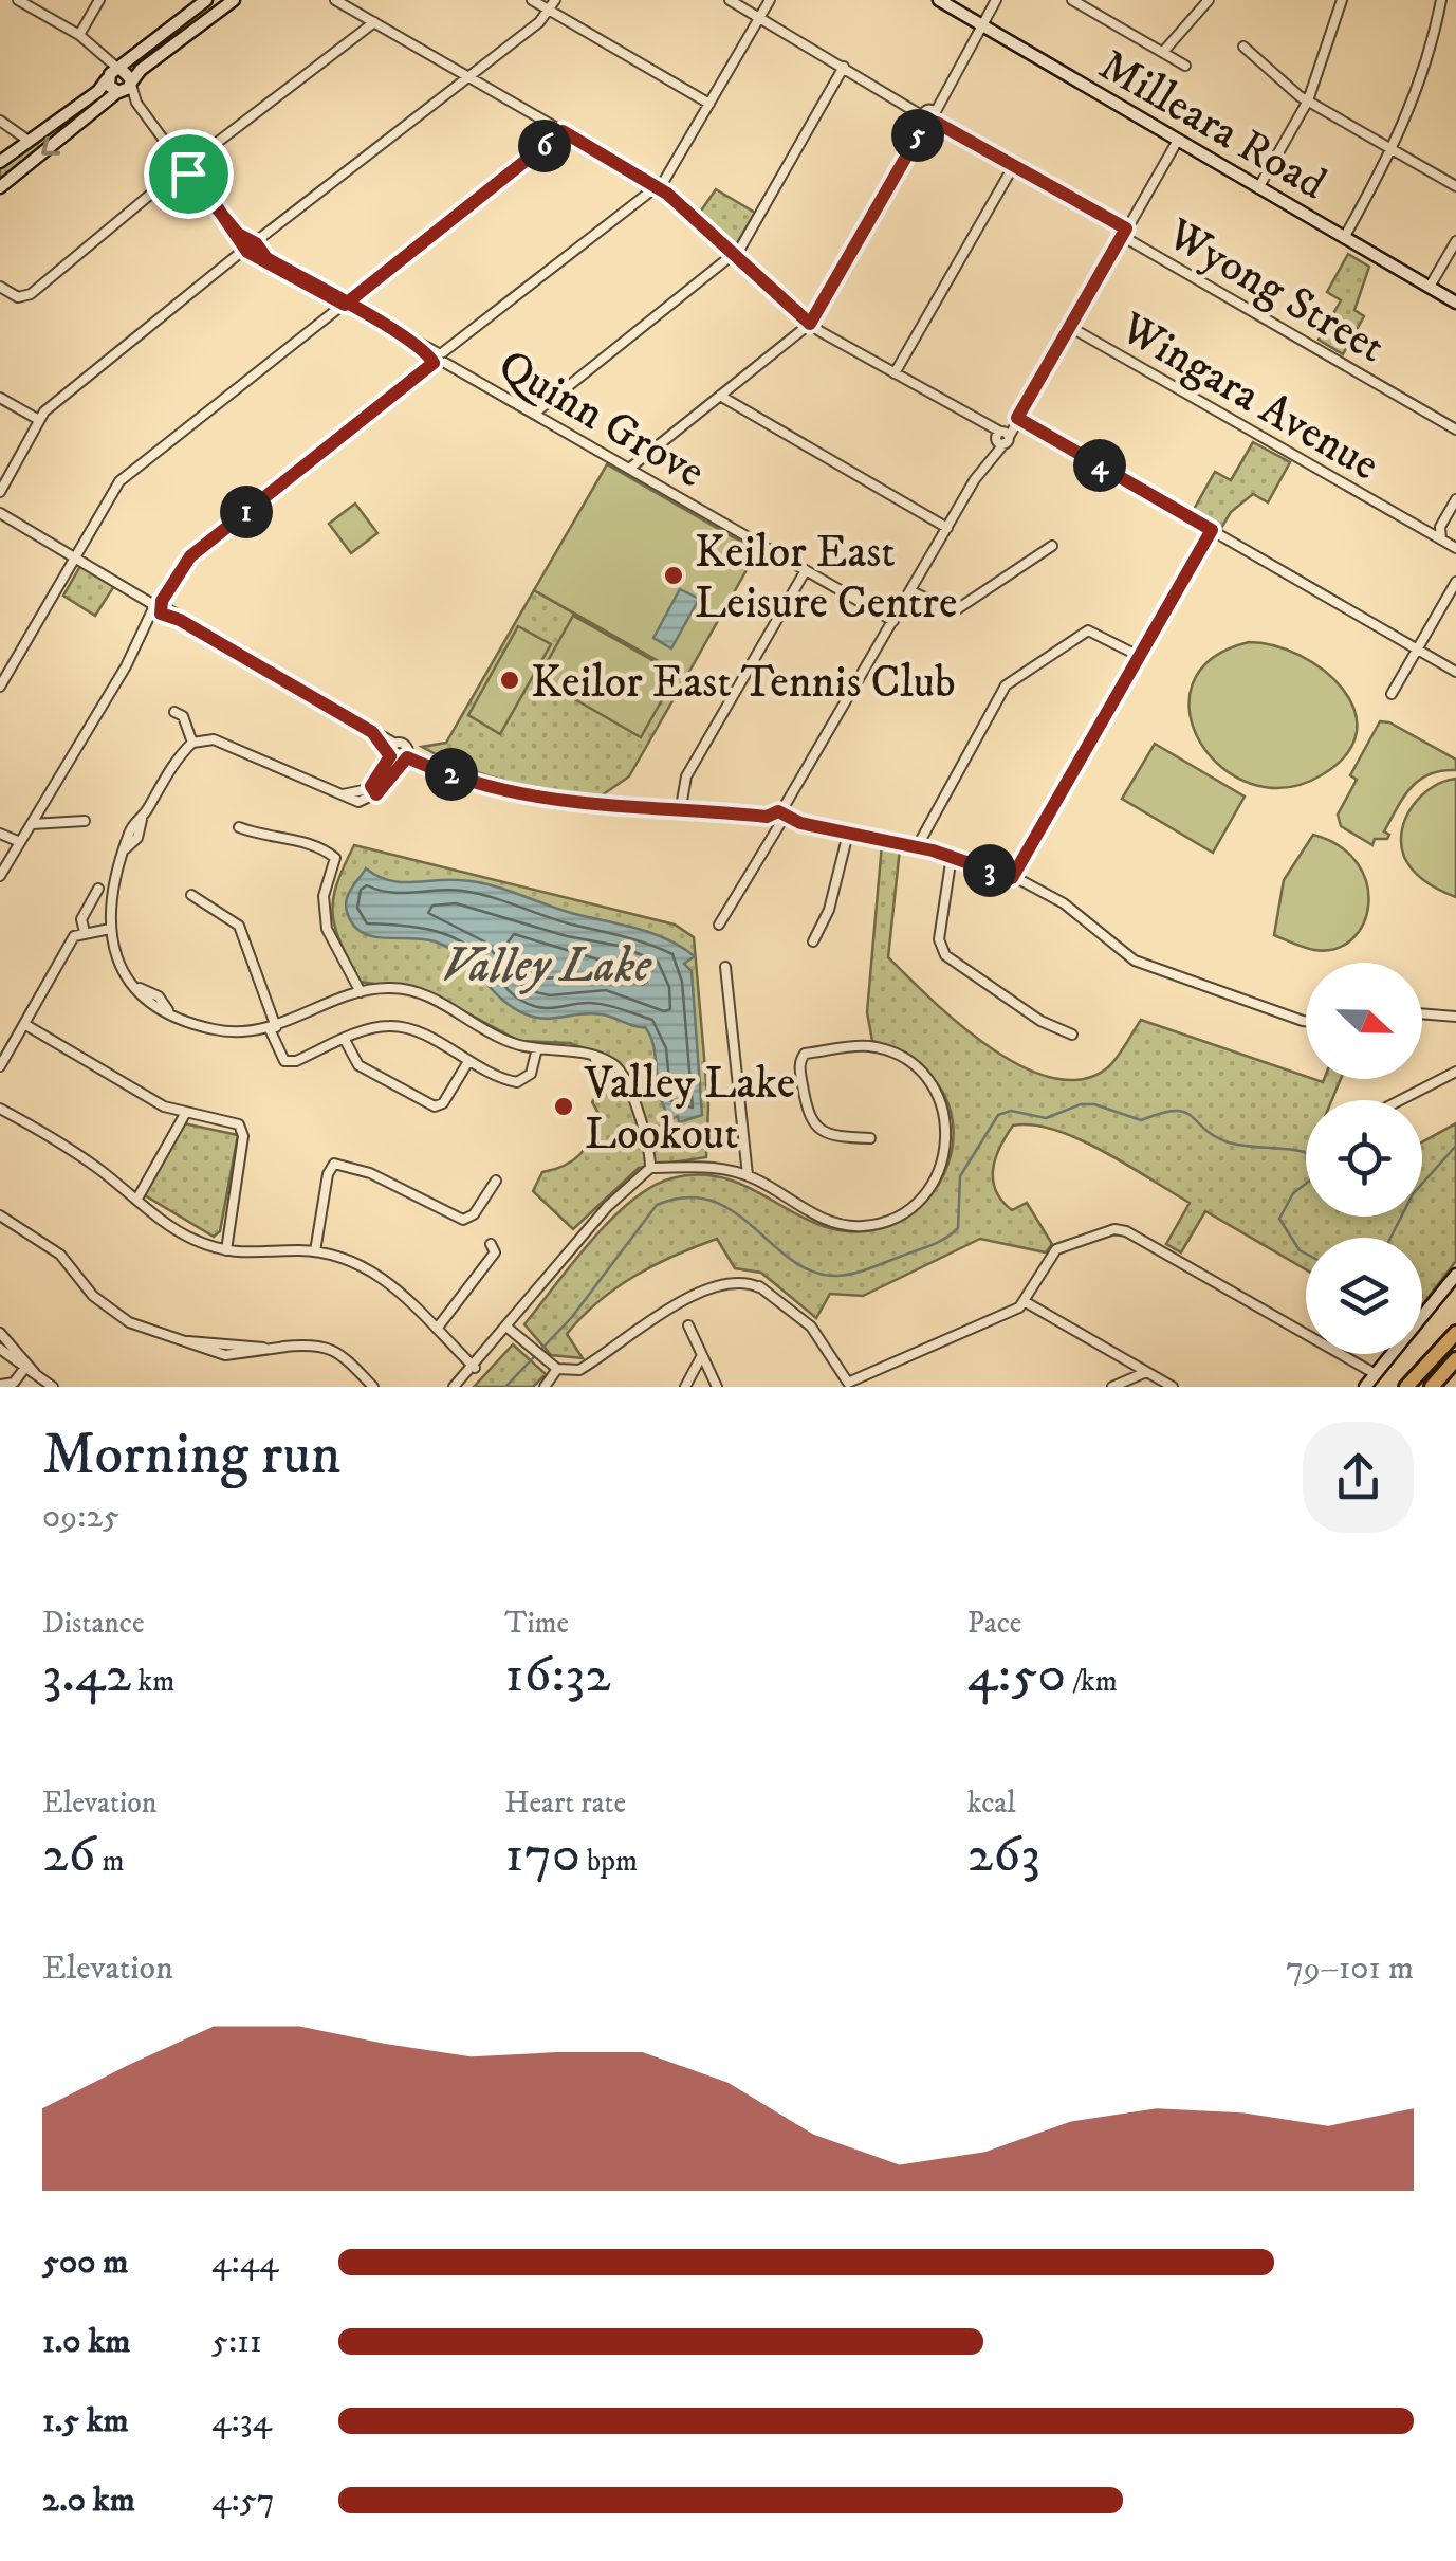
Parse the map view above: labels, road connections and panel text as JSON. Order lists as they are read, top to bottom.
{
  "streets": {
    "main road": ["Milleara Road"],
    "street": ["Wyong Street", "Wingara Avenue", "Quinn Grove"]
  },
  "water": ["Valley Lake"],
  "places": ["Keilor East Leisure Centre", "Keilor East Tennis Club", "Valley Lake Lookout"],
  "north": "right",
  "page": {
    "pins": [
      "5",
      "6",
      "4",
      "1",
      "2",
      "3"
    ],
    "heading": ["Morning run", "09:25"],
    "stats": [
      ["Distance", "3.42 km"],
      ["Time", "16:32"],
      ["Pace", "4:50 /km"],
      ["Elevation", "26 m"],
      ["Heart rate", "170 bpm"],
      ["kcal", "263"]
    ],
    "chart": ["Elevation", "79–101 m"],
    "list": [
      {
        "name": "500 m",
        "note": "4:44"
      },
      {
        "name": "1.0 km",
        "note": "5:11"
      },
      {
        "name": "1.5 km",
        "note": "4:34"
      },
      {
        "name": "2.0 km",
        "note": "4:57"
      }
    ]
  }
}
